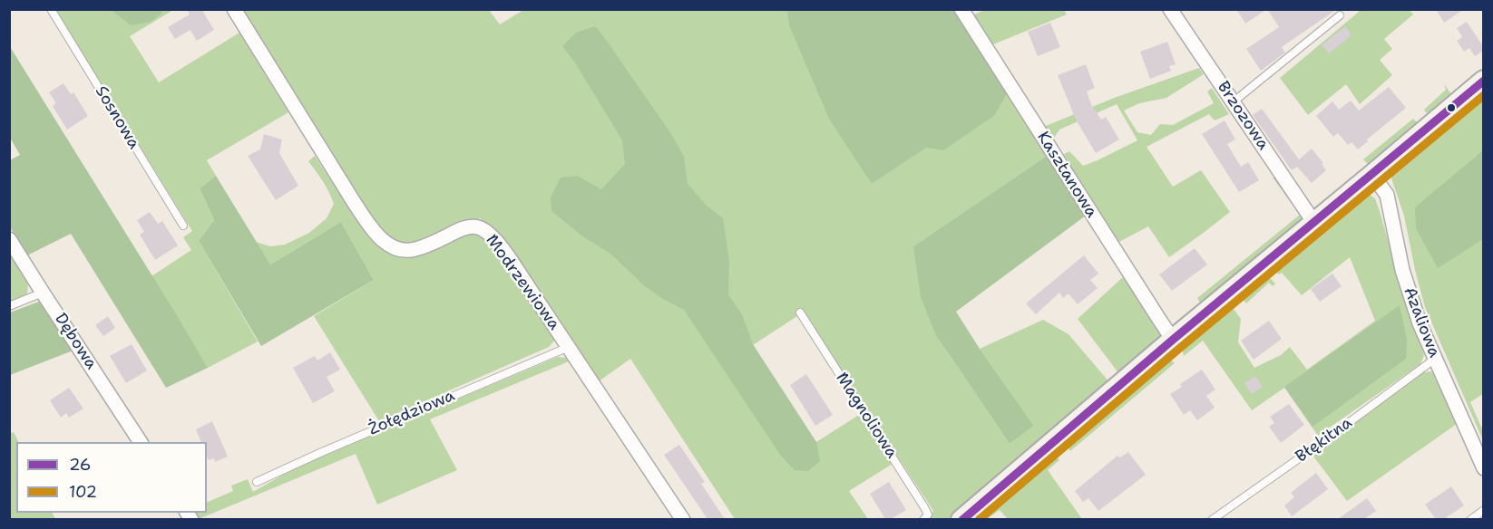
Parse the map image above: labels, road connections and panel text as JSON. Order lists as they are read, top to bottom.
{
  "streets": {
    "street": [
      "Brzozowa",
      "Kasztanowa",
      "Modrzewiowa",
      "Azaliowa",
      "Dębowa"
    ],
    "lane": [
      "Sosnowa",
      "Żołędziowa",
      "Magnoliowa",
      "Błękitna"
    ]
  },
  "crossings": [
    ["Modrzewiowa", "Żołędziowa"],
    ["Azaliowa", "Błękitna"]
  ],
  "lines": ["transit line 26", "transit line 102"],
  "legend": ["26", "102"]
}
